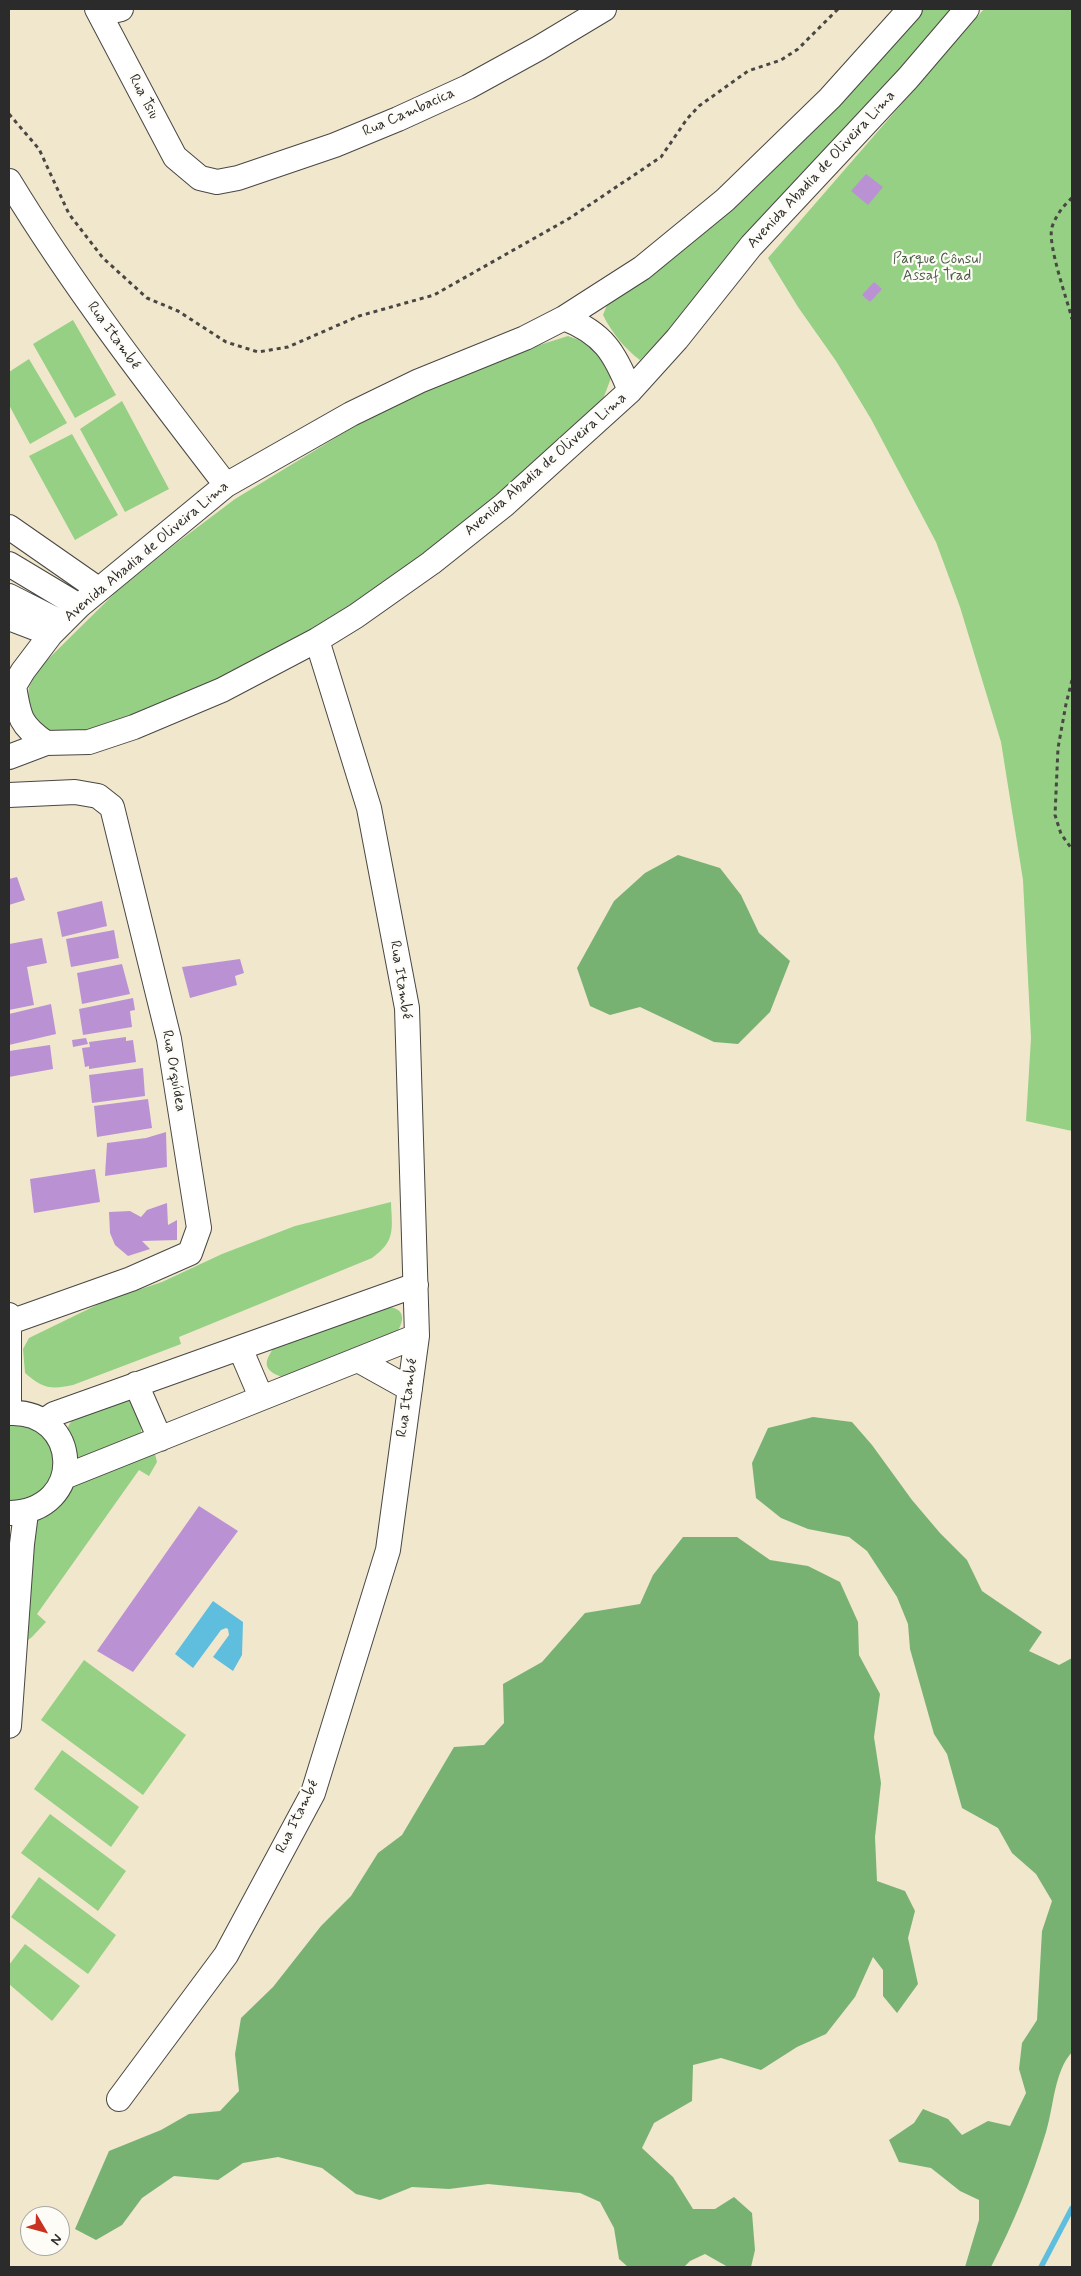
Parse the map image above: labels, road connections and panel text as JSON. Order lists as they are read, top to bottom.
{
  "streets": {
    "street": [
      "Rua Tsiu",
      "Rua Cambacica",
      "Avenida Abadia de Oliveira Lima",
      "Rua Itambé",
      "Rua Orquídea"
    ]
  },
  "crossings": [
    ["Rua Tsiu", "Rua Cambacica"],
    ["Avenida Abadia de Oliveira Lima", "Rua Itambé"]
  ],
  "parks": ["Parque Cônsul Assaf Trad"],
  "north": "bottom right"
}
